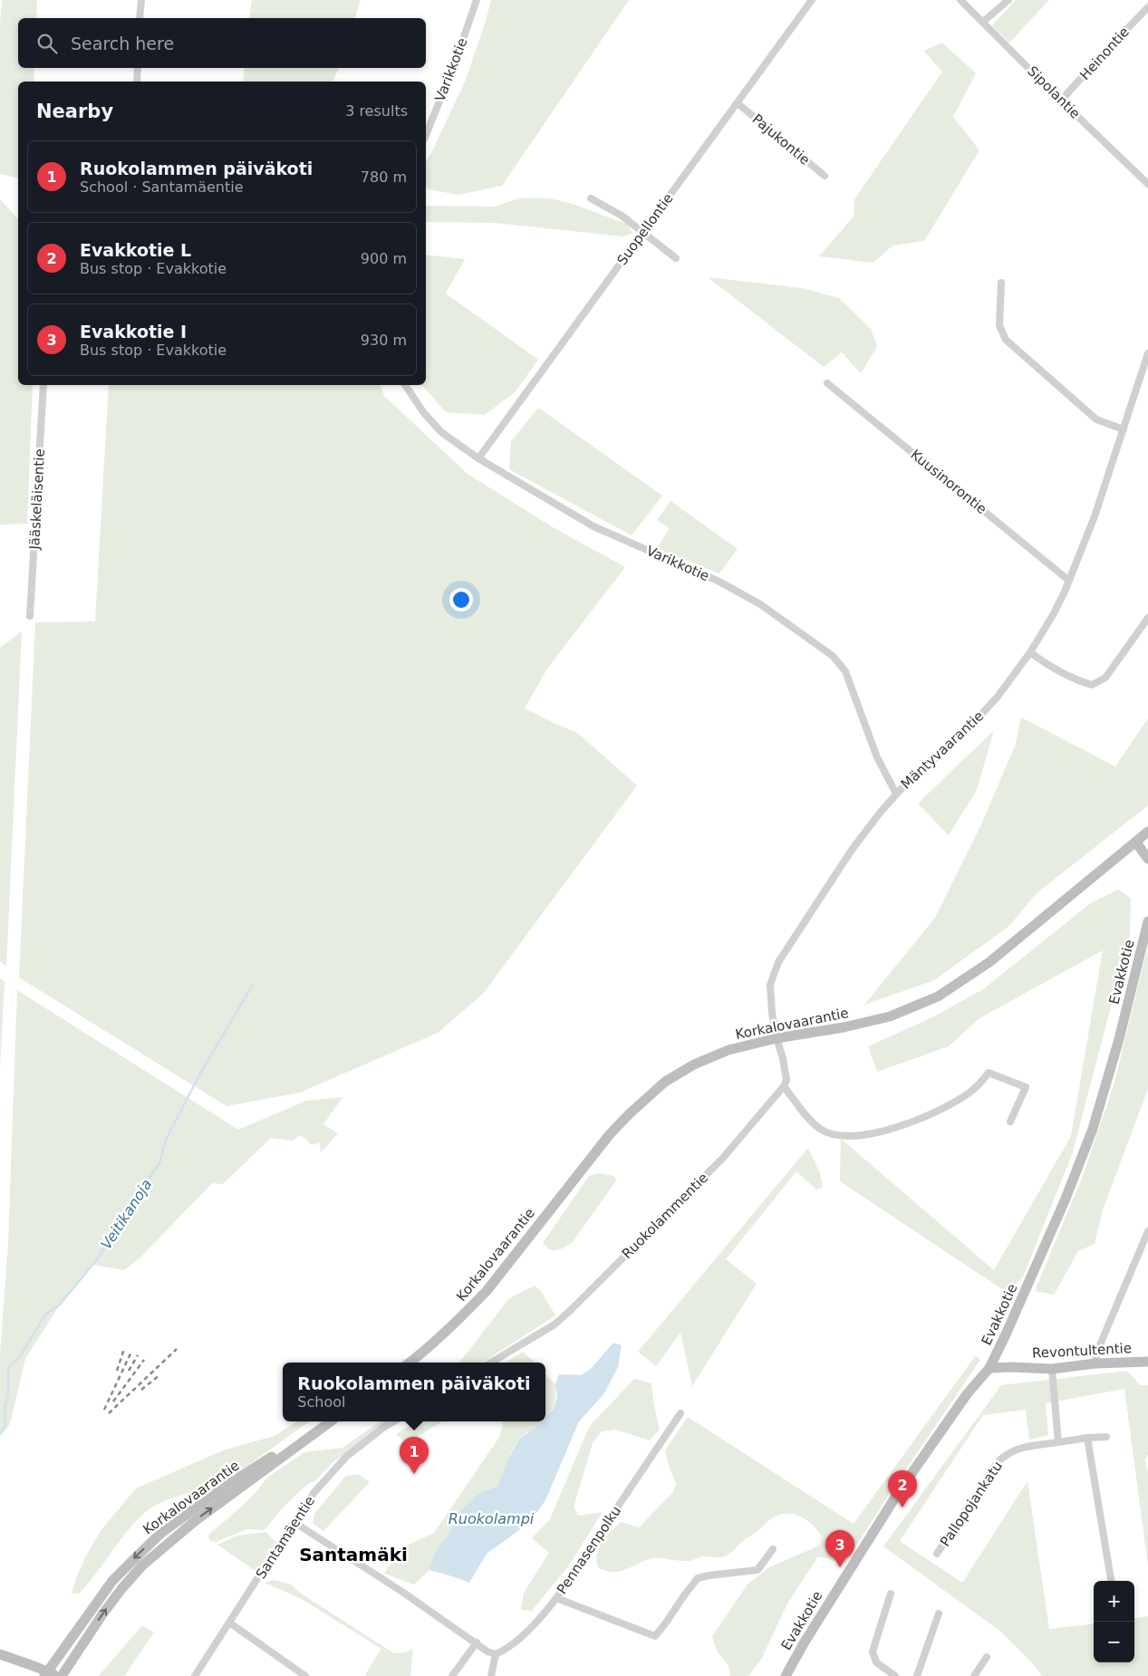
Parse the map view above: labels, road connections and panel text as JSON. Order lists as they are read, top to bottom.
{
  "streets": {
    "street": [
      "Heinontie",
      "Varikkotie",
      "Sipolantie",
      "Pajukontie",
      "Suopellontie",
      "Kuusinorontie",
      "Jääskeläisentie",
      "Mäntyvaarantie",
      "Evakkotie",
      "Korkalovaarantie",
      "Ruokolammentie",
      "Revontultentie",
      "Pallopojankatu",
      "Santamäentie",
      "Pennasenpolku"
    ]
  },
  "crossings": [
    ["Heinontie", "Sipolantie"],
    ["Varikkotie", "Suopellontie"],
    ["Varikkotie", "Mäntyvaarantie"],
    ["Pajukontie", "Suopellontie"],
    ["Kuusinorontie", "Mäntyvaarantie"],
    ["Mäntyvaarantie", "Korkalovaarantie"],
    ["Mäntyvaarantie", "Ruokolammentie"],
    ["Evakkotie", "Revontultentie"]
  ],
  "districts": ["Santamäki"],
  "water": ["Veitikanoja", "Ruokolampi"],
  "page": {
    "search": "Search here",
    "heading": ["Nearby", "3 results"],
    "list": [
      {
        "mark": "1",
        "name": "Ruokolammen päiväkoti",
        "note": "School · Santamäentie",
        "value": "780 m"
      },
      {
        "mark": "2",
        "name": "Evakkotie L",
        "note": "Bus stop · Evakkotie",
        "value": "900 m"
      },
      {
        "mark": "3",
        "name": "Evakkotie I",
        "note": "Bus stop · Evakkotie",
        "value": "930 m"
      }
    ],
    "popup": ["Ruokolammen päiväkoti", "School"],
    "pins": ["1", "2", "3"],
    "map_buttons": ["+", "−"]
  }
}
